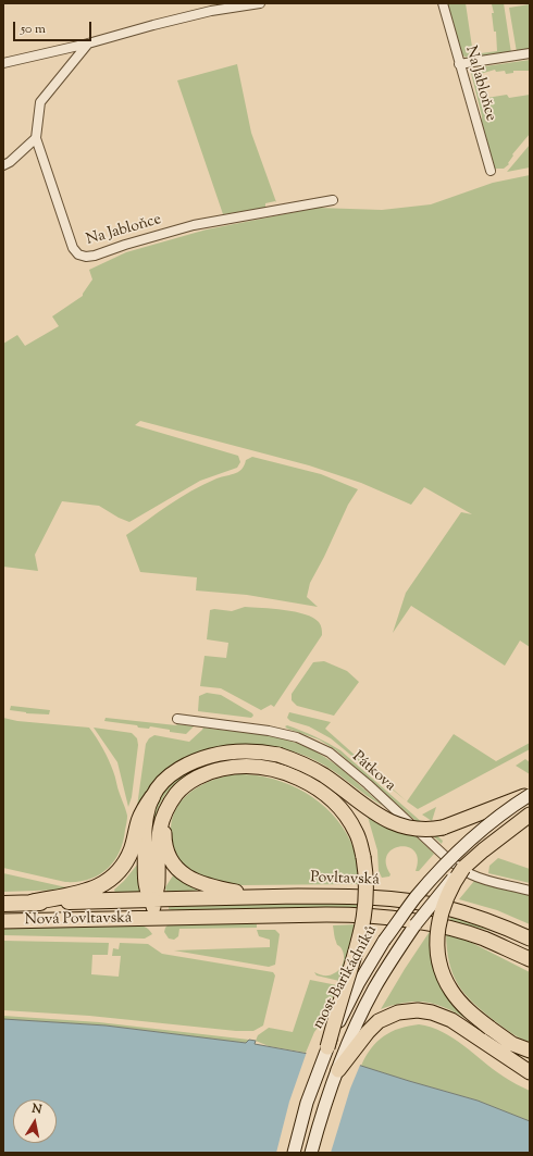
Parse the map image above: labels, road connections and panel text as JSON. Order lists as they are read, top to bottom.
{
  "streets": {
    "highway": ["Nová Povltavská"],
    "main road": ["Povltavská", "most Barikádníků"],
    "street": ["Na Jabloňce", "Pátkova"]
  },
  "crossings": [
    ["Povltavská", "Nová Povltavská"]
  ],
  "scale_bar": "50 m",
  "north": "top"
}
